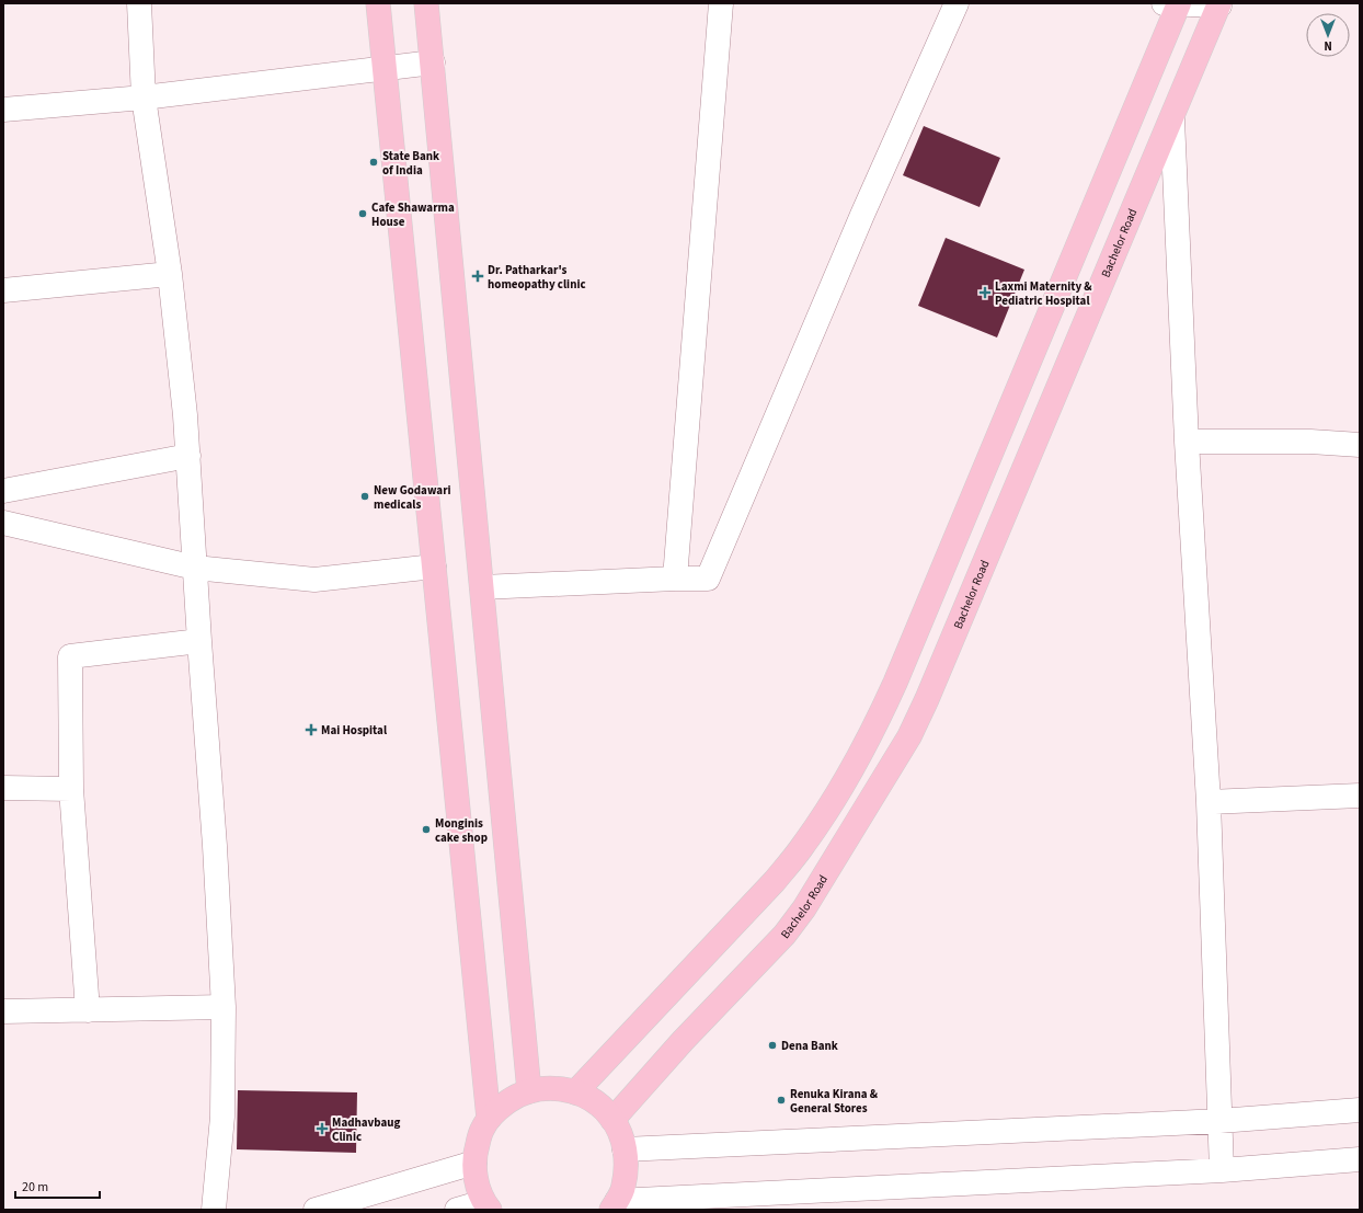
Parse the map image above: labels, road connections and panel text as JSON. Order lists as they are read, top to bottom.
{
  "streets": {
    "main road": ["Bachelor Road"]
  },
  "places": {
    "other": [
      "State Bank of India",
      "Cafe Shawarma House",
      "New Godawari medicals",
      "Monginis cake shop",
      "Dena Bank",
      "Renuka Kirana & General Stores"
    ],
    "health": [
      "Dr. Patharkar's homeopathy clinic",
      "Laxmi Maternity & Pediatric Hospital",
      "Mai Hospital",
      "Madhavbaug Clinic"
    ]
  },
  "scale_bar": "20 m",
  "north": "bottom"
}
